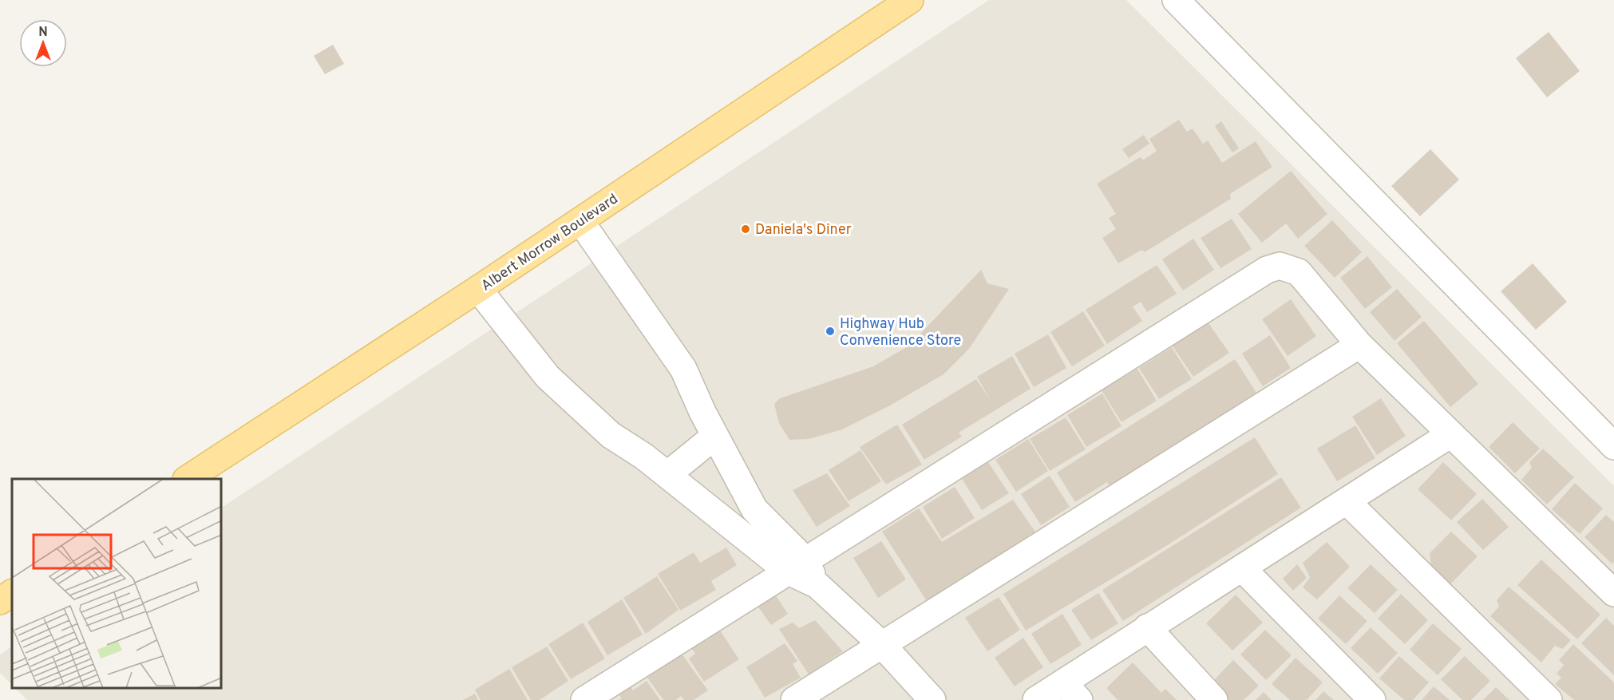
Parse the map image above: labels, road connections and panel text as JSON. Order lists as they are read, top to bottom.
{
  "streets": {
    "main road": ["Albert Morrow Boulevard"]
  },
  "places": ["Daniela's Diner", "Highway Hub Convenience Store"],
  "north": "top"
}
